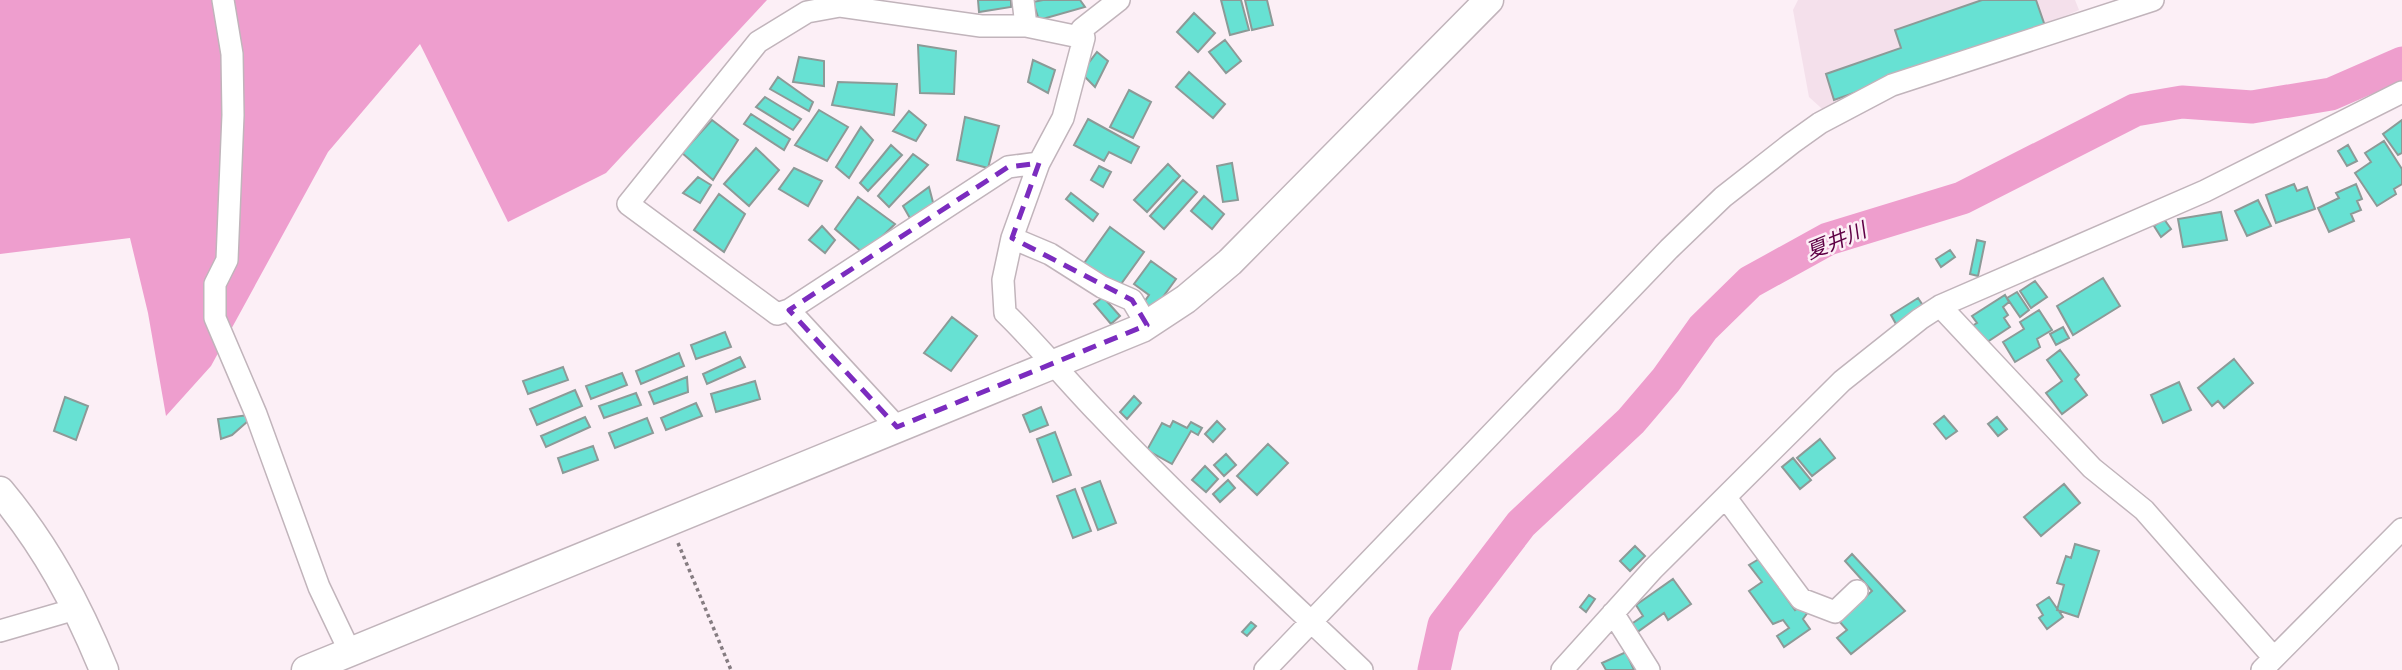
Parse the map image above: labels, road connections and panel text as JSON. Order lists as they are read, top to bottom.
{
  "water": ["夏井川"]
}
